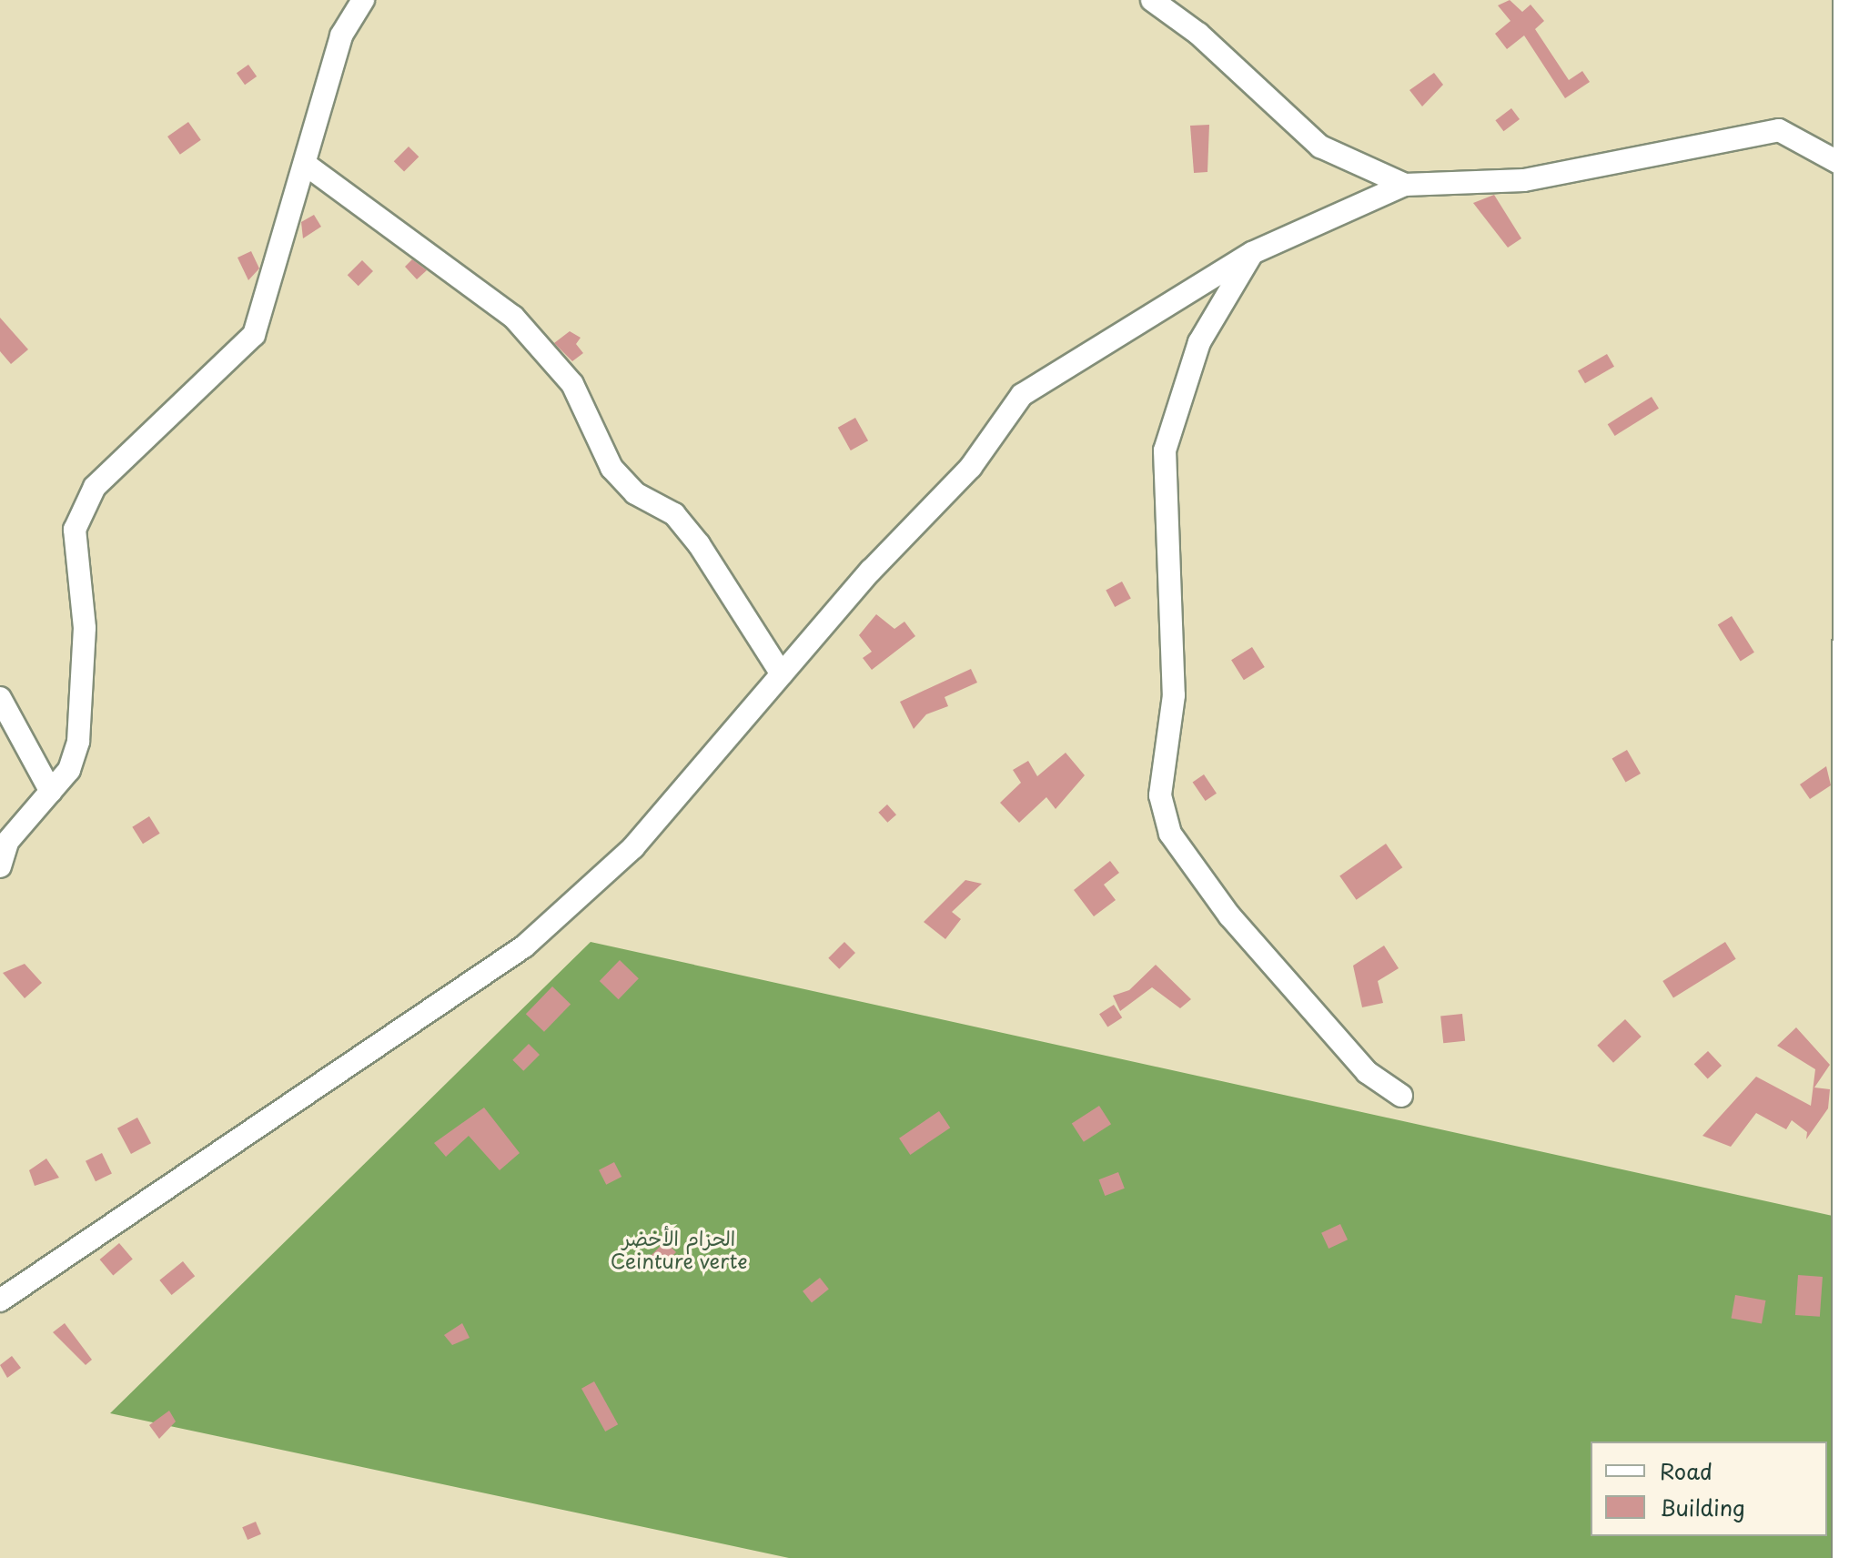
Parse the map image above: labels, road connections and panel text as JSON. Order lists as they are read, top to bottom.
{
  "parks": ["الحزام الأخضر Ceinture verte"],
  "legend": ["Road", "Building"]
}
